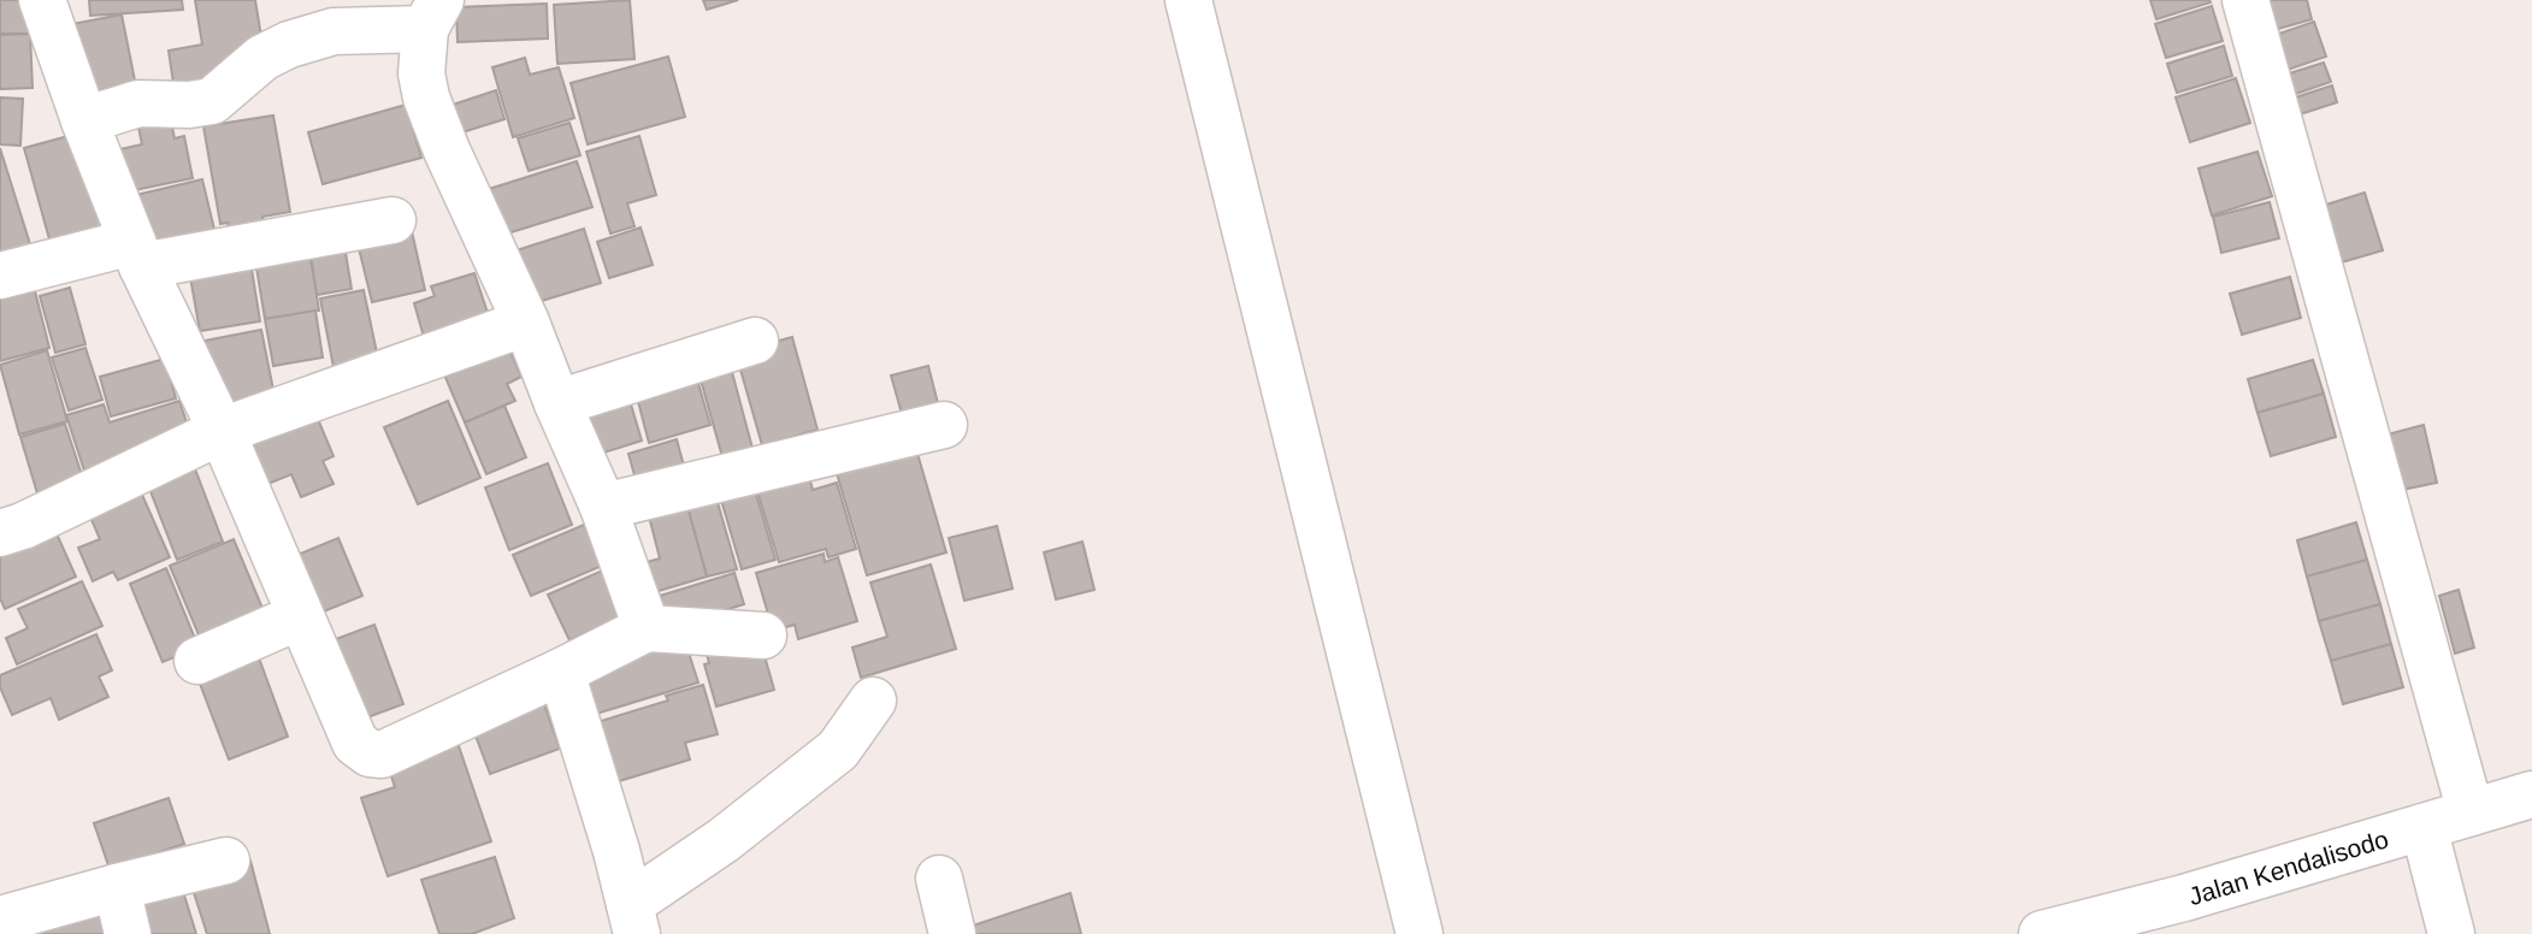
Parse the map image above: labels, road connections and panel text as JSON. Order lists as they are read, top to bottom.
{
  "streets": {
    "street": ["Jalan Kendalisodo"]
  }
}
